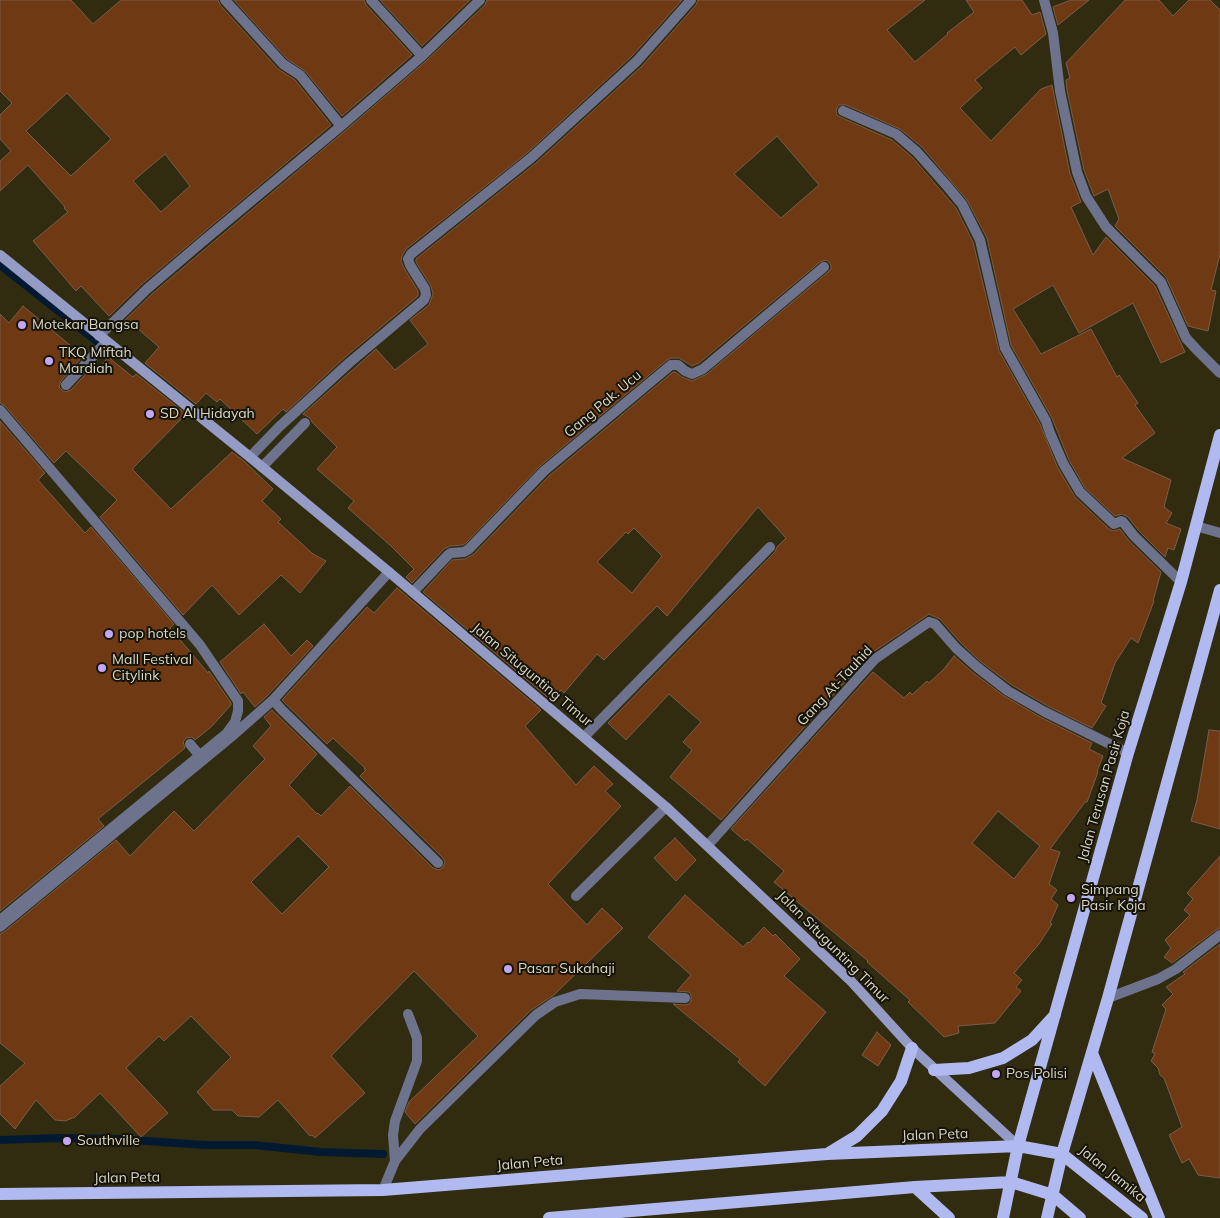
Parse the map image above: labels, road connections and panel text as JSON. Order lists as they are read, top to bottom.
{
  "streets": {
    "main road": ["Jalan Terusan Pasir Koja", "Jalan Peta", "Jalan Jamika"],
    "street": ["Gang Pak. Ucu", "Jalan Situgunting Timur", "Gang At-Tauhid"]
  },
  "crossings": [
    ["Gang Pak. Ucu", "Jalan Situgunting Timur"],
    ["Jalan Situgunting Timur", "Gang At-Tauhid"],
    ["Jalan Situgunting Timur", "Jalan Terusan Pasir Koja"],
    ["Jalan Situgunting Timur", "Jalan Peta"],
    ["Gang At-Tauhid", "Jalan Terusan Pasir Koja"],
    ["Jalan Terusan Pasir Koja", "Jalan Peta"],
    ["Jalan Peta", "Jalan Jamika"]
  ],
  "places": [
    "Motekar Bangsa",
    "TKQ Miftah Mardiah",
    "SD Al Hidayah",
    "pop hotels",
    "Mall Festival Citylink",
    "Simpang Pasir Koja",
    "Pasar Sukahaji",
    "Pos Polisi",
    "Southville"
  ]
}
